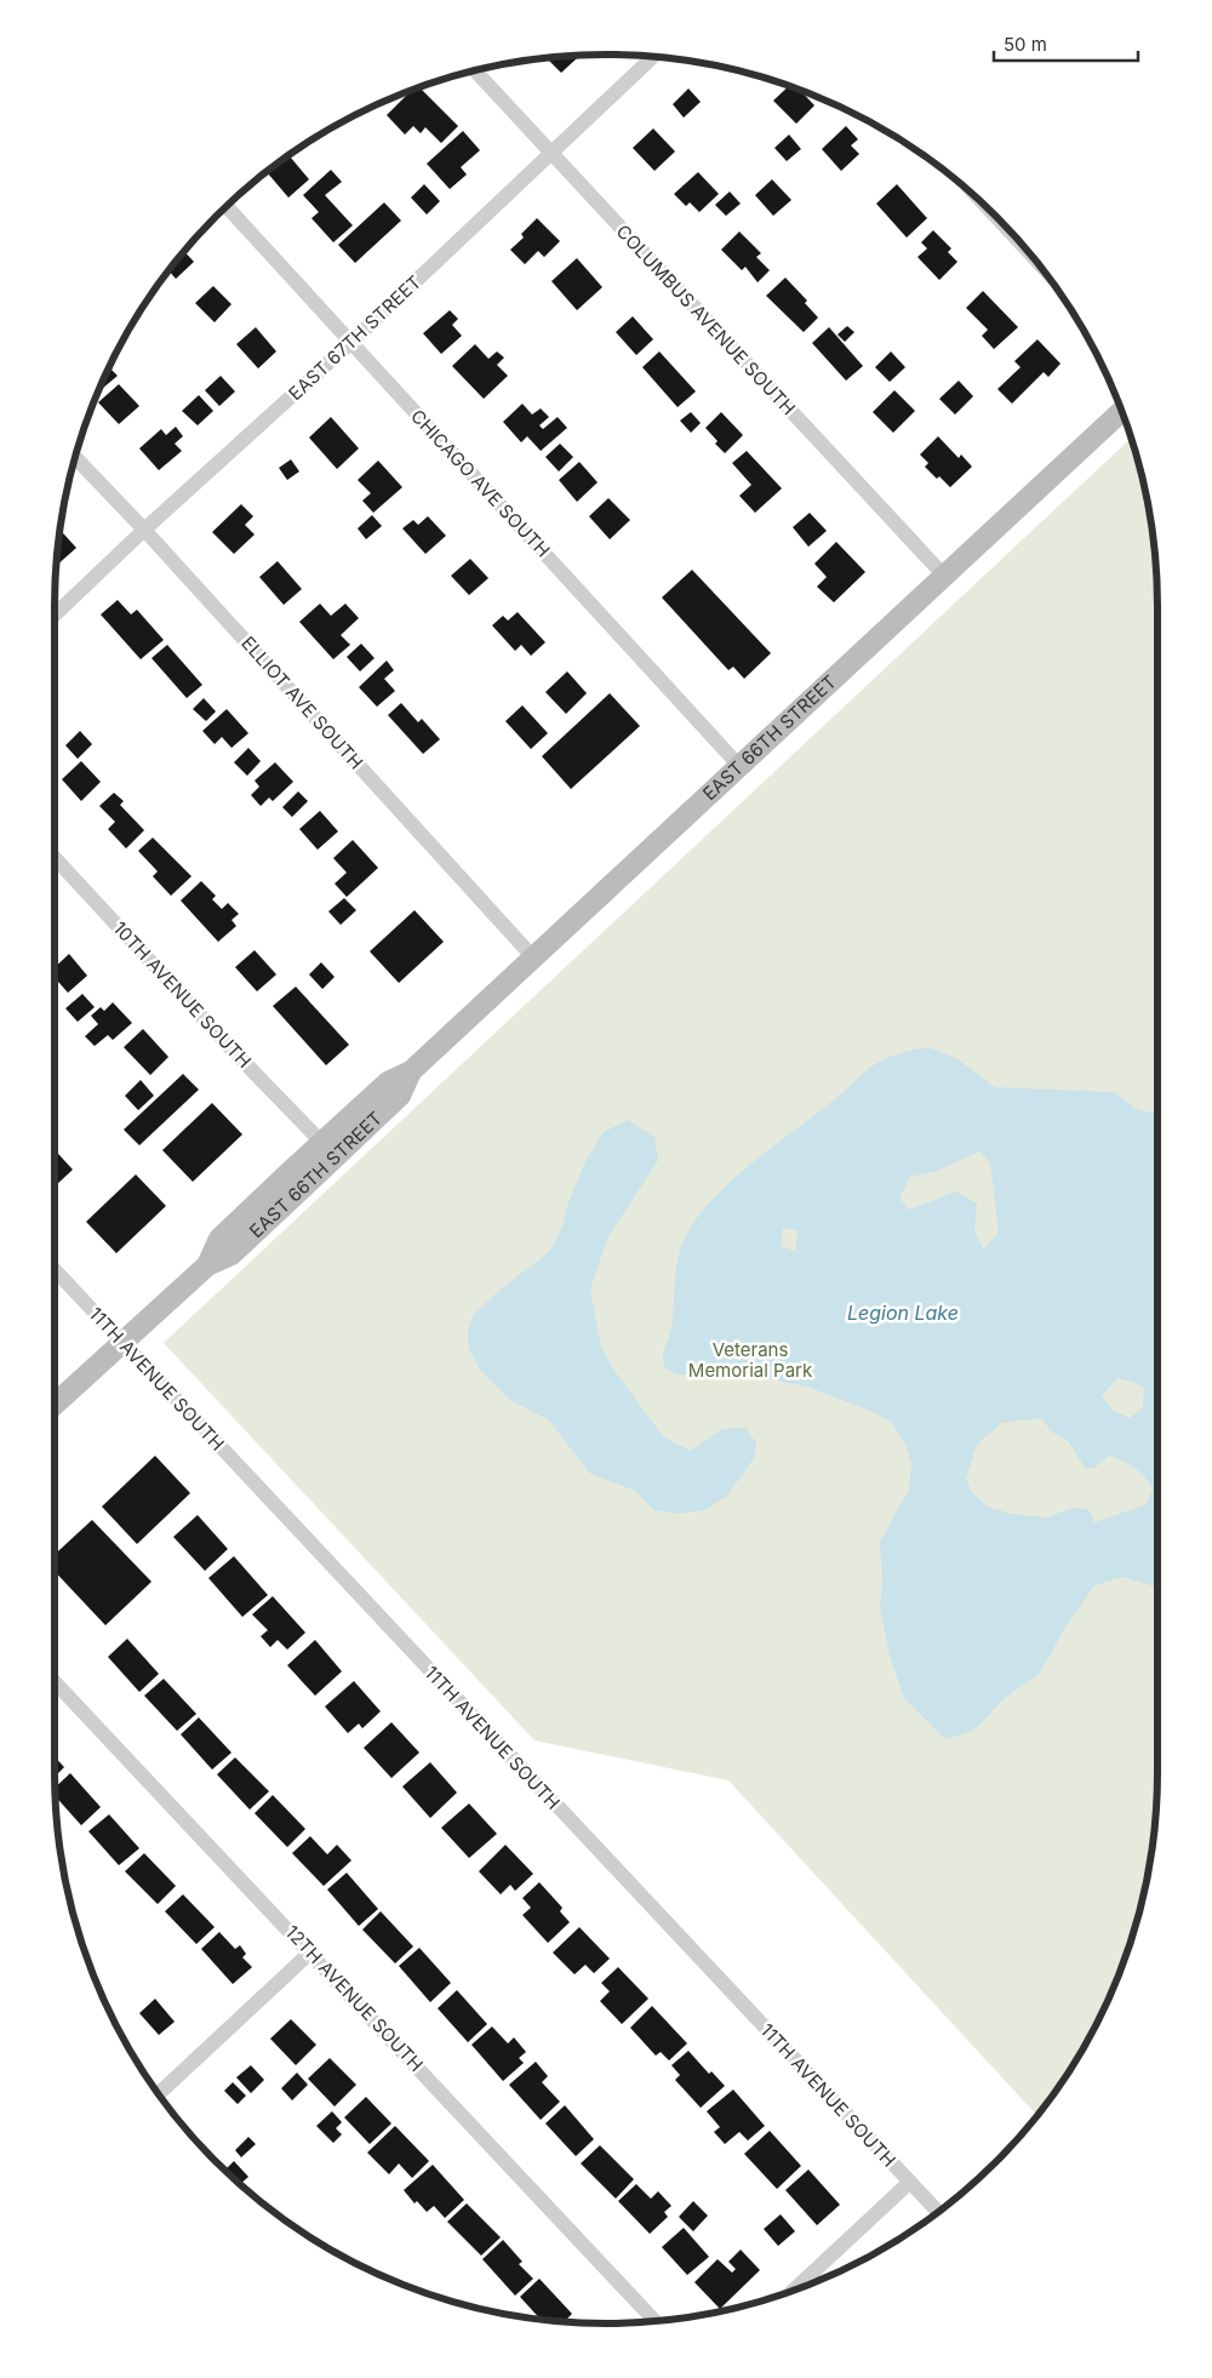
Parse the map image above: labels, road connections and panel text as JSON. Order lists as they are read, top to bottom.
{
  "streets": {
    "main road": ["EAST 66TH STREET"],
    "street": [
      "COLUMBUS AVENUE SOUTH",
      "EAST 67TH STREET",
      "CHICAGO AVE SOUTH",
      "ELLIOT AVE SOUTH",
      "10TH AVENUE SOUTH",
      "11TH AVENUE SOUTH",
      "12TH AVENUE SOUTH"
    ]
  },
  "crossings": [
    ["COLUMBUS AVENUE SOUTH", "EAST 67TH STREET"],
    ["COLUMBUS AVENUE SOUTH", "EAST 66TH STREET"],
    ["EAST 67TH STREET", "CHICAGO AVE SOUTH"],
    ["EAST 67TH STREET", "ELLIOT AVE SOUTH"],
    ["CHICAGO AVE SOUTH", "EAST 66TH STREET"],
    ["ELLIOT AVE SOUTH", "EAST 66TH STREET"],
    ["EAST 66TH STREET", "10TH AVENUE SOUTH"],
    ["EAST 66TH STREET", "11TH AVENUE SOUTH"]
  ],
  "water": ["Legion Lake"],
  "parks": ["Veterans Memorial Park"],
  "scale_bar": "50 m"
}
